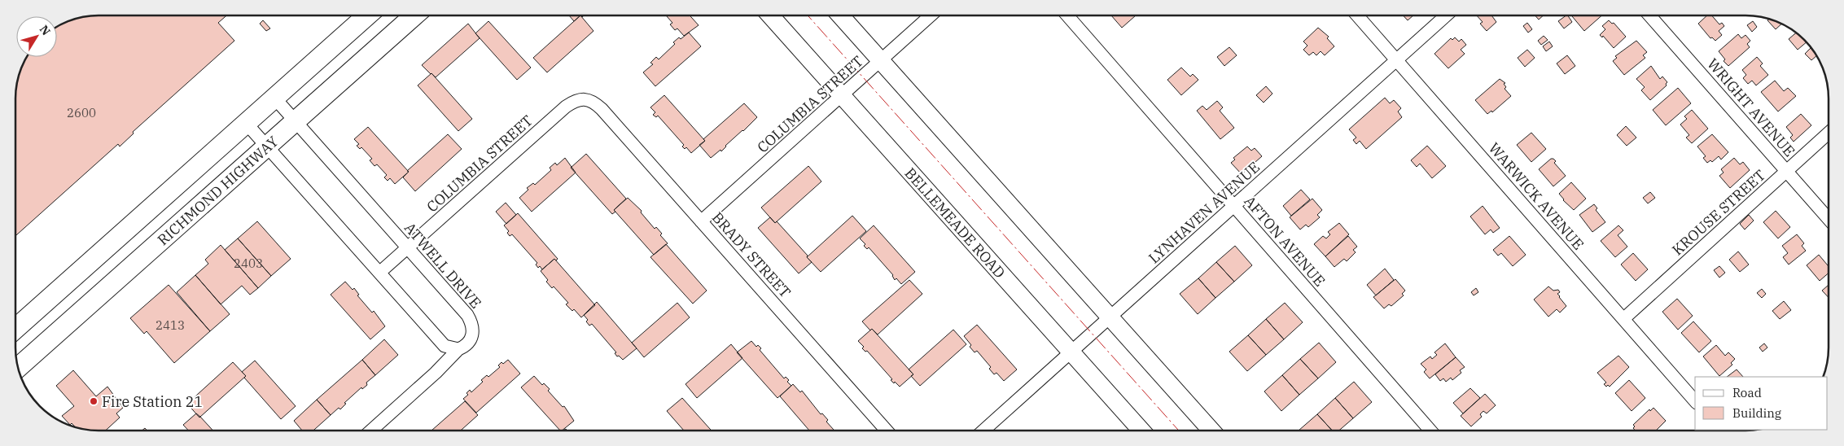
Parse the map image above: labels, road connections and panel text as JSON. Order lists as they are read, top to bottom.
{
  "streets": {
    "main road": ["RICHMOND HIGHWAY", "BELLEMEADE ROAD"],
    "street": [
      "COLUMBIA STREET",
      "WRIGHT AVENUE",
      "WARWICK AVENUE",
      "LYNHAVEN AVENUE",
      "KROUSE STREET",
      "AFTON AVENUE",
      "BRADY STREET",
      "ATWELL DRIVE"
    ]
  },
  "crossings": [
    ["COLUMBIA STREET", "BELLEMEADE ROAD"],
    ["COLUMBIA STREET", "BRADY STREET"],
    ["COLUMBIA STREET", "ATWELL DRIVE"],
    ["WRIGHT AVENUE", "KROUSE STREET"],
    ["RICHMOND HIGHWAY", "ATWELL DRIVE"],
    ["WARWICK AVENUE", "LYNHAVEN AVENUE"],
    ["WARWICK AVENUE", "KROUSE STREET"],
    ["LYNHAVEN AVENUE", "BELLEMEADE ROAD"],
    ["LYNHAVEN AVENUE", "AFTON AVENUE"]
  ],
  "places": ["Fire Station 21"],
  "house_numbers": ["2600", "2403", "2413"],
  "legend": ["Road", "Building"],
  "north": "top right"
}
